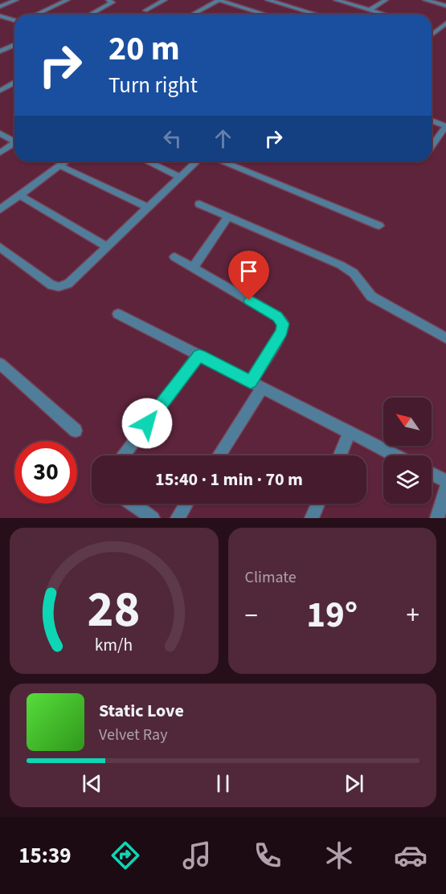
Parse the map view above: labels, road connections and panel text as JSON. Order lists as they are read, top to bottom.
{
  "north": "top left",
  "page": {
    "turn": ["20 m", "Turn right"],
    "limit": "30",
    "trip": "15:40 · 1 min · 70 m",
    "tile": "Climate",
    "heat": ["−", "19°", "+"],
    "song": ["Static Love", "Velvet Ray"],
    "tabs": "15:39",
    "gauge": ["28", "km/h"]
  }
}
